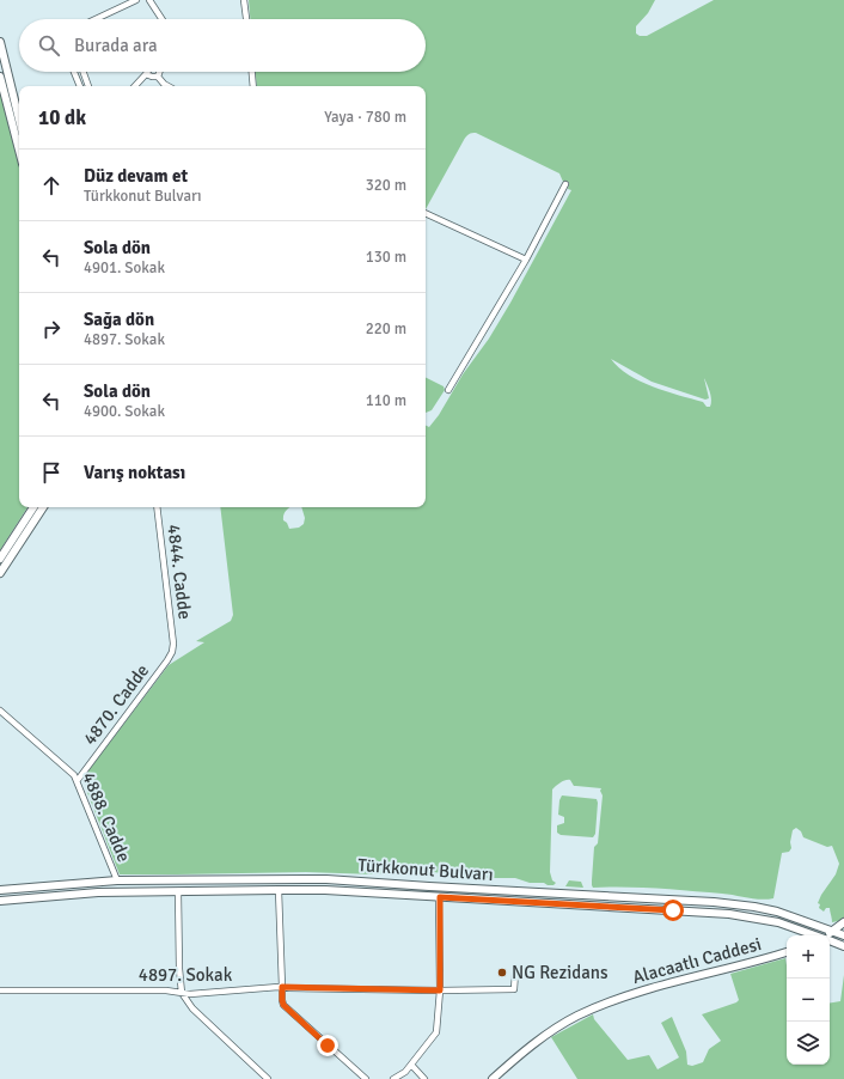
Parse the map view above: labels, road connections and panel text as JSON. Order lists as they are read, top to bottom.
{
  "streets": {
    "street": [
      "4844. Cadde",
      "4870. Cadde",
      "4888. Cadde",
      "Türkkonut Bulvarı",
      "Alacaatlı Caddesi",
      "4897. Sokak"
    ]
  },
  "crossings": [
    ["4844. Cadde", "4870. Cadde"],
    ["4870. Cadde", "4888. Cadde"],
    ["4888. Cadde", "Türkkonut Bulvarı"]
  ],
  "places": ["NG Rezidans"],
  "page": {
    "search": "Burada ara",
    "heading": ["10 dk", "Yaya · 780 m"],
    "list": [
      ["Düz devam et", "Türkkonut Bulvarı", "320 m"],
      ["Sola dön", "4901. Sokak", "130 m"],
      ["Sağa dön", "4897. Sokak", "220 m"],
      ["Sola dön", "4900. Sokak", "110 m"],
      "Varış noktası"
    ],
    "map_buttons": ["+", "−"]
  }
}
